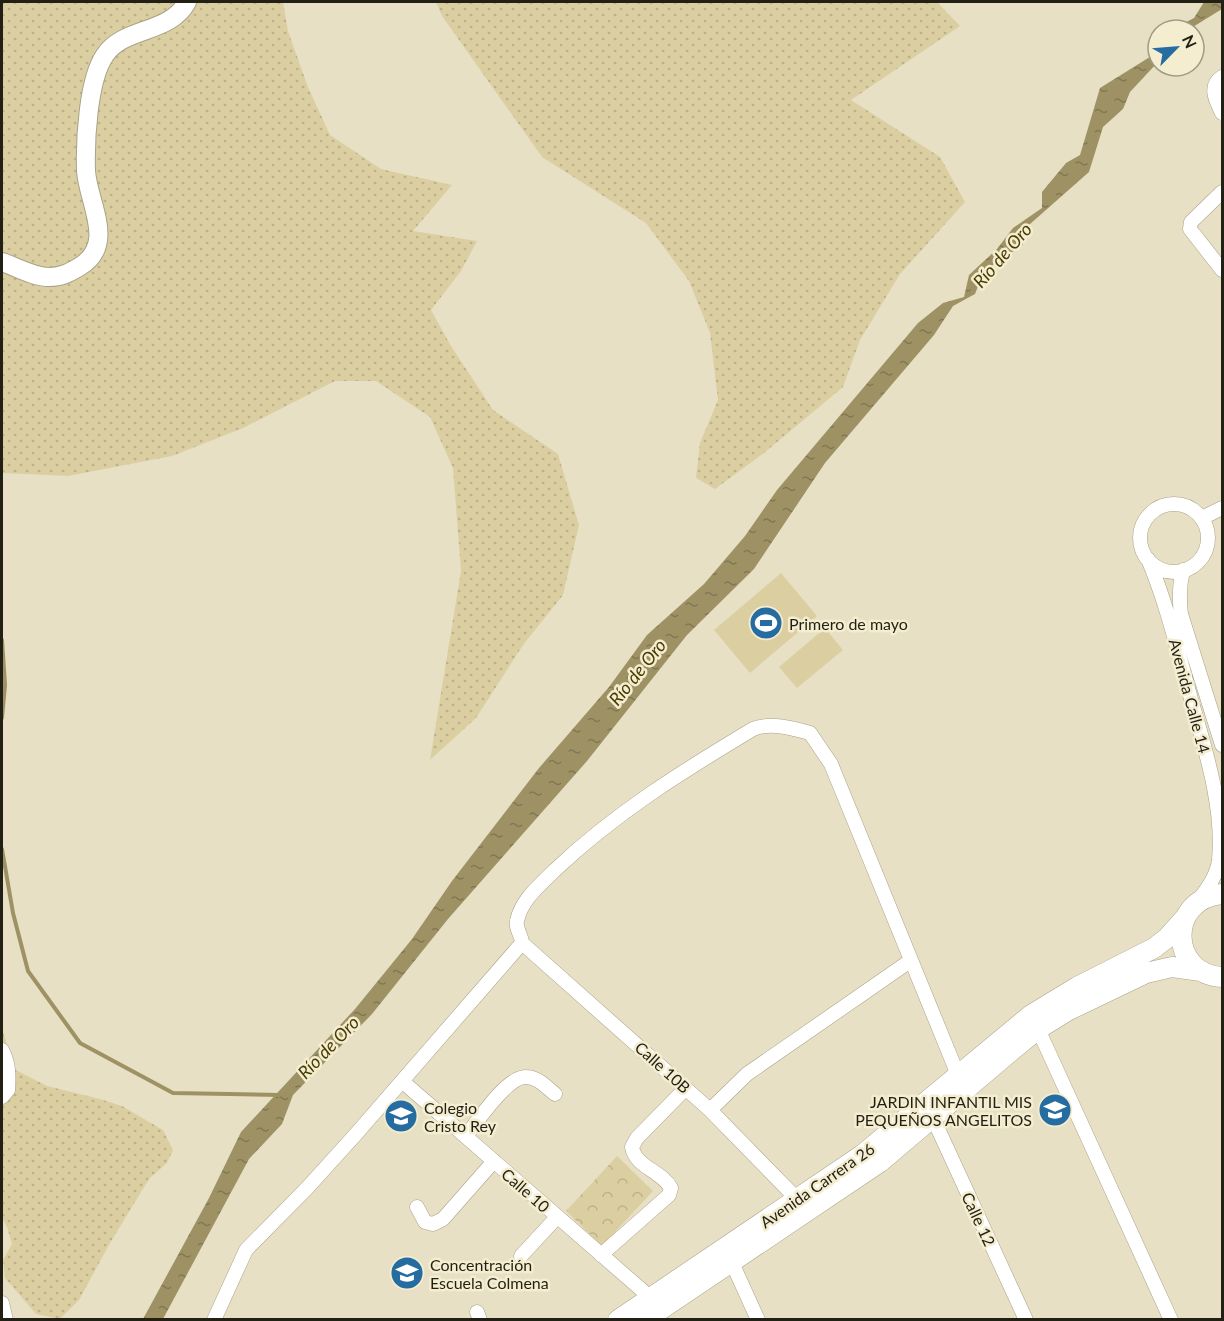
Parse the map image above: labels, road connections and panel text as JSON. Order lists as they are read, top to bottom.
{
  "streets": {
    "main road": ["Avenida Carrera 26"],
    "street": [
      "Avenida Calle 14",
      "Calle 10B",
      "Calle 10",
      "Calle 12"
    ]
  },
  "crossings": [
    ["Avenida Calle 14", "Avenida Carrera 26"],
    ["Calle 10B", "Avenida Carrera 26"],
    ["Avenida Carrera 26", "Calle 10"],
    ["Avenida Carrera 26", "Calle 12"]
  ],
  "water": ["Río de Oro"],
  "places": {
    "sports": ["Primero de mayo"],
    "school or university": ["JARDIN INFANTIL MIS PEQUEÑOS ANGELITOS", "Colegio Cristo Rey", "Concentración Escuela Colmena"]
  },
  "north": "top right"
}
